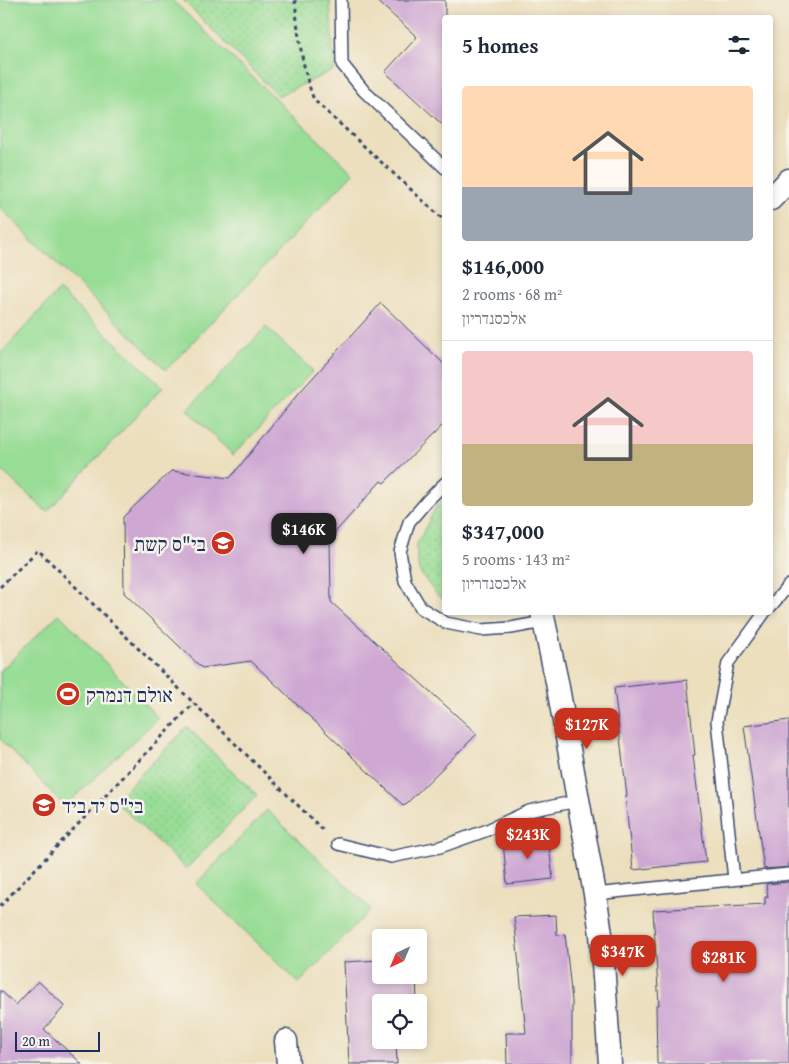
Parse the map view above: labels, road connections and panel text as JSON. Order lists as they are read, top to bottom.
{
  "places": {
    "school or university": ["בי\"ס קשת", "בי\"ס יד ביד"],
    "sports": ["אולם דנמרק"]
  },
  "scale_bar": "20 m",
  "north": "bottom left",
  "page": {
    "heading": "5 homes",
    "list": [
      {
        "name": "$146,000",
        "note": "2 rooms · 68 m² · אלכסנדריון"
      },
      {
        "name": "$347,000",
        "note": "5 rooms · 143 m² · אלכסנדריון"
      }
    ],
    "price": [
      "$146K",
      "$127K",
      "$243K",
      "$347K",
      "$281K"
    ],
    "scale": "20 m"
  }
}
